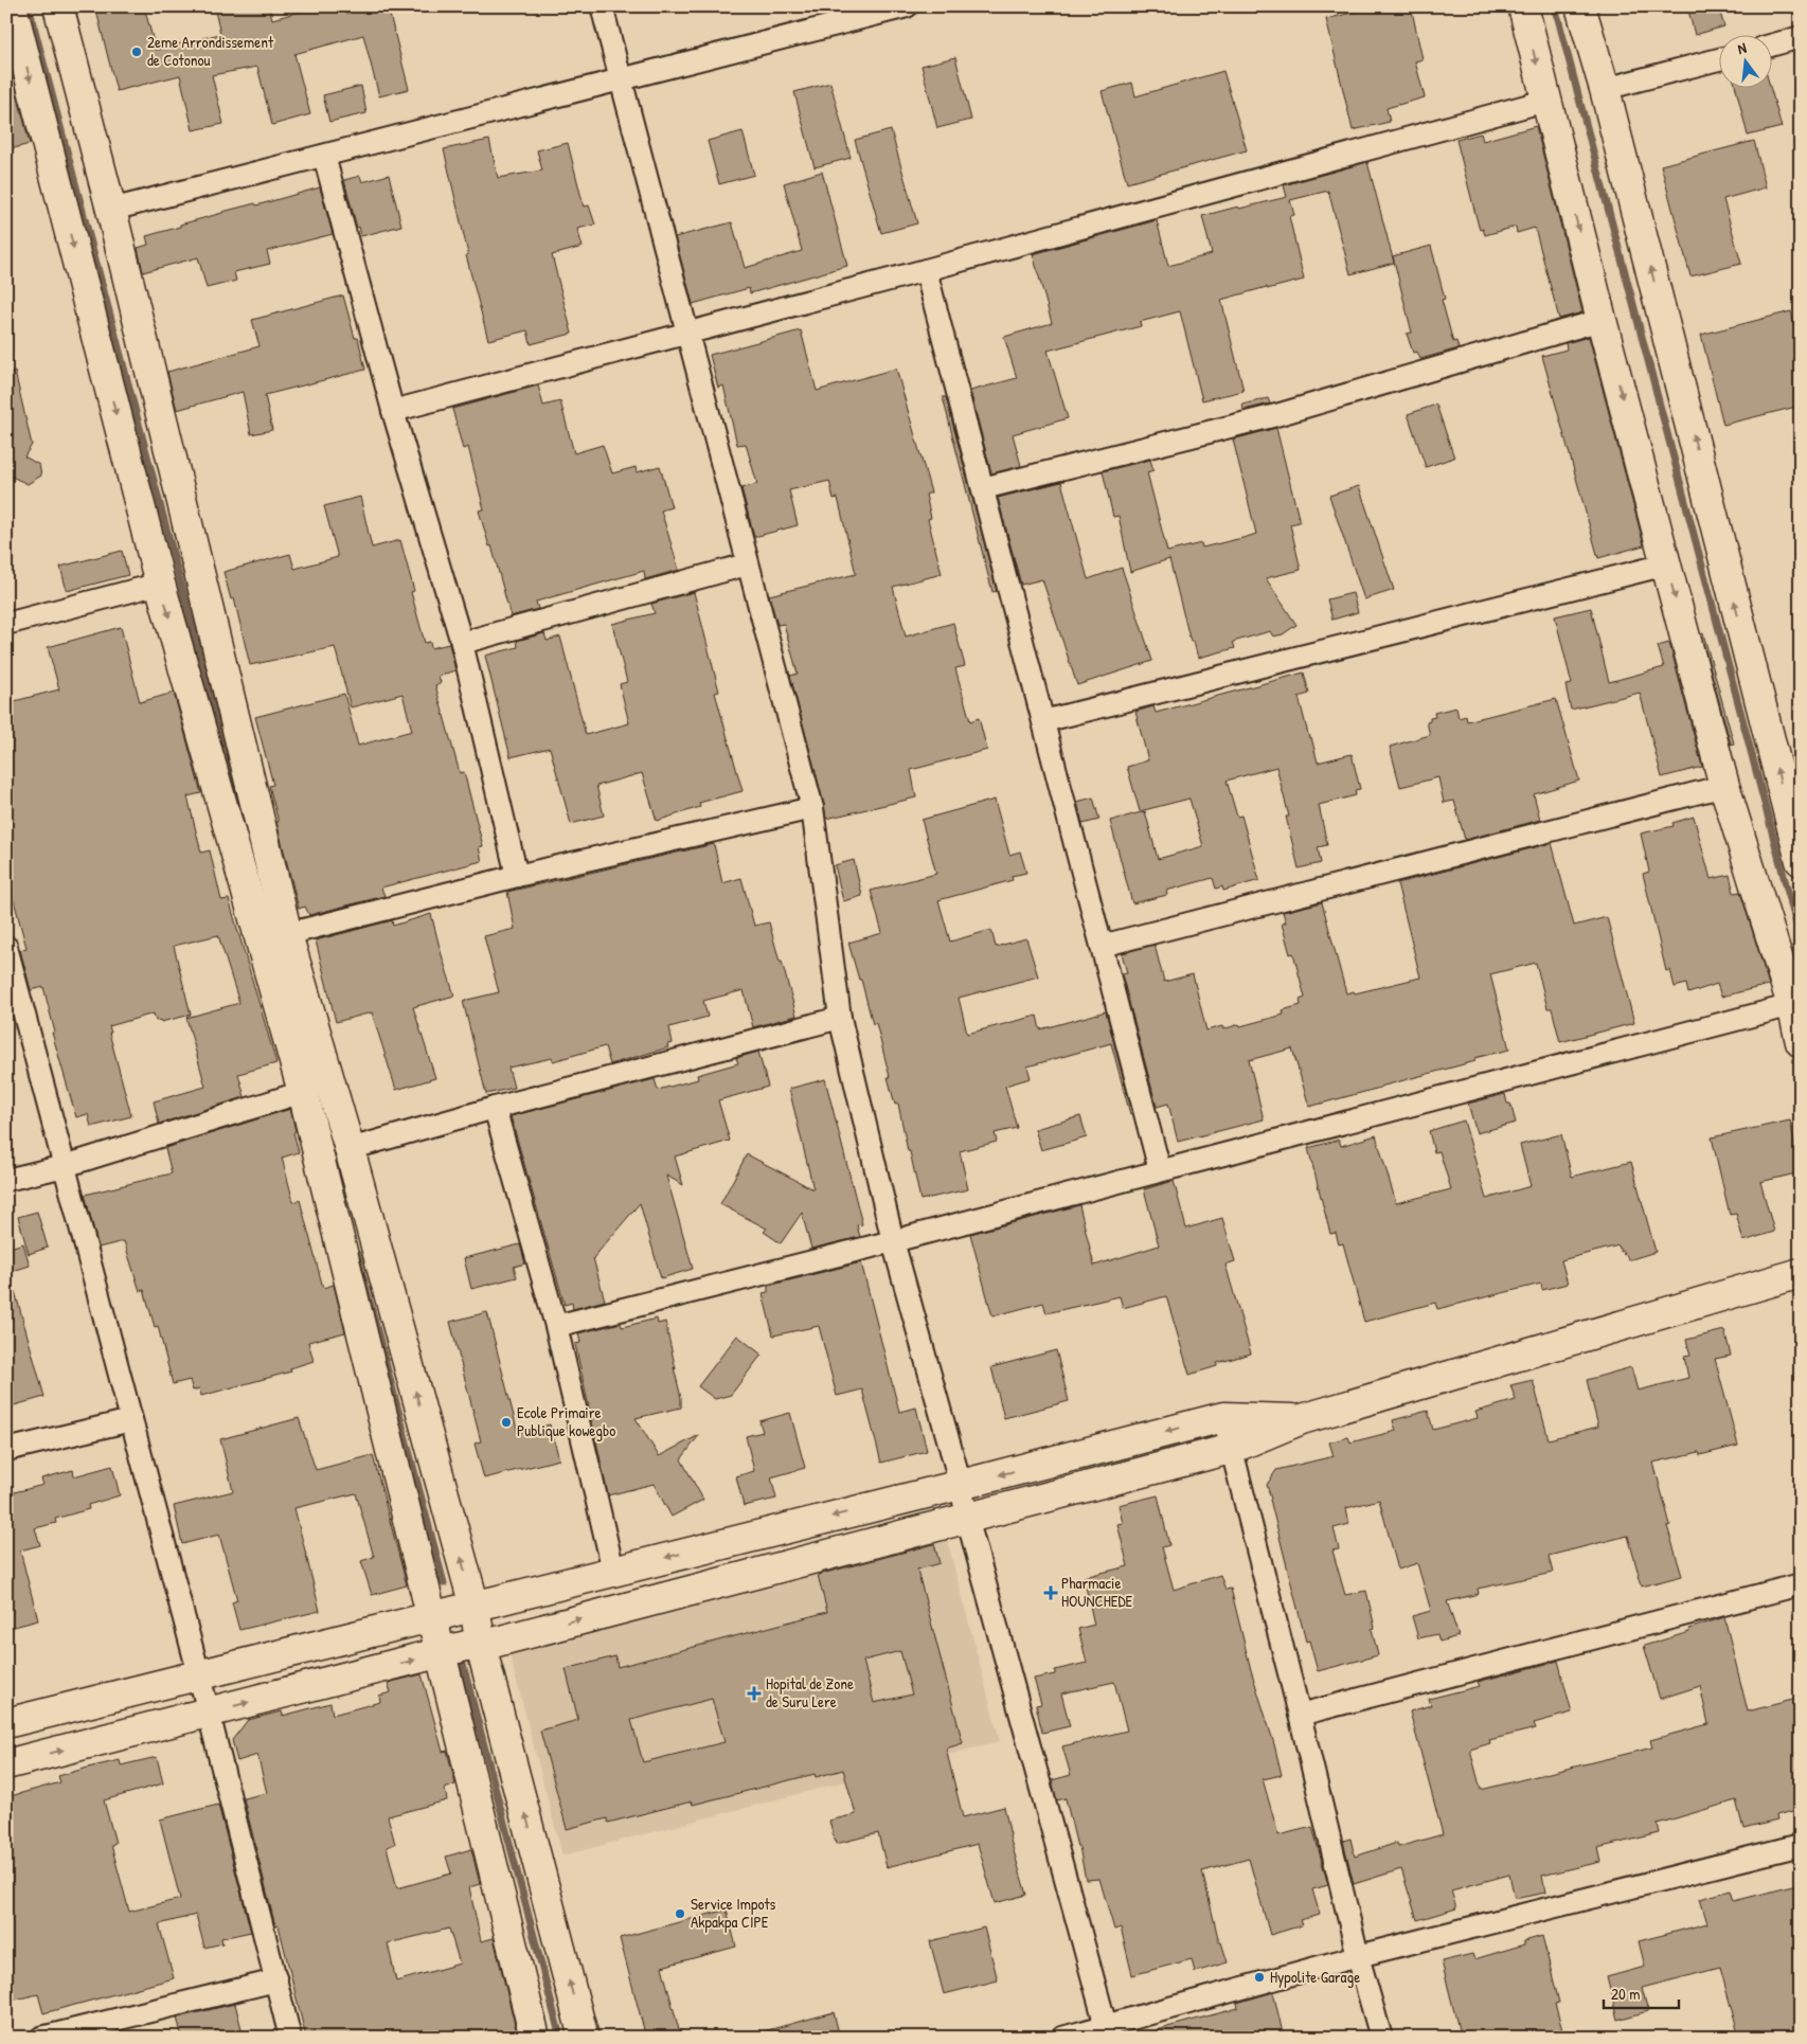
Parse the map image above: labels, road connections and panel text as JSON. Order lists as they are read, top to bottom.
{
  "places": {
    "other": [
      "2eme Arrondissement de Cotonou",
      "Ecole Primaire Publique kowegbo",
      "Service Impots Akpakpa CIPE",
      "Hypolite Garage"
    ],
    "health": ["Pharmacie HOUNCHEDE", "Hopital de Zone de Suru Lere"]
  },
  "scale_bar": "20 m",
  "north": "top"
}
